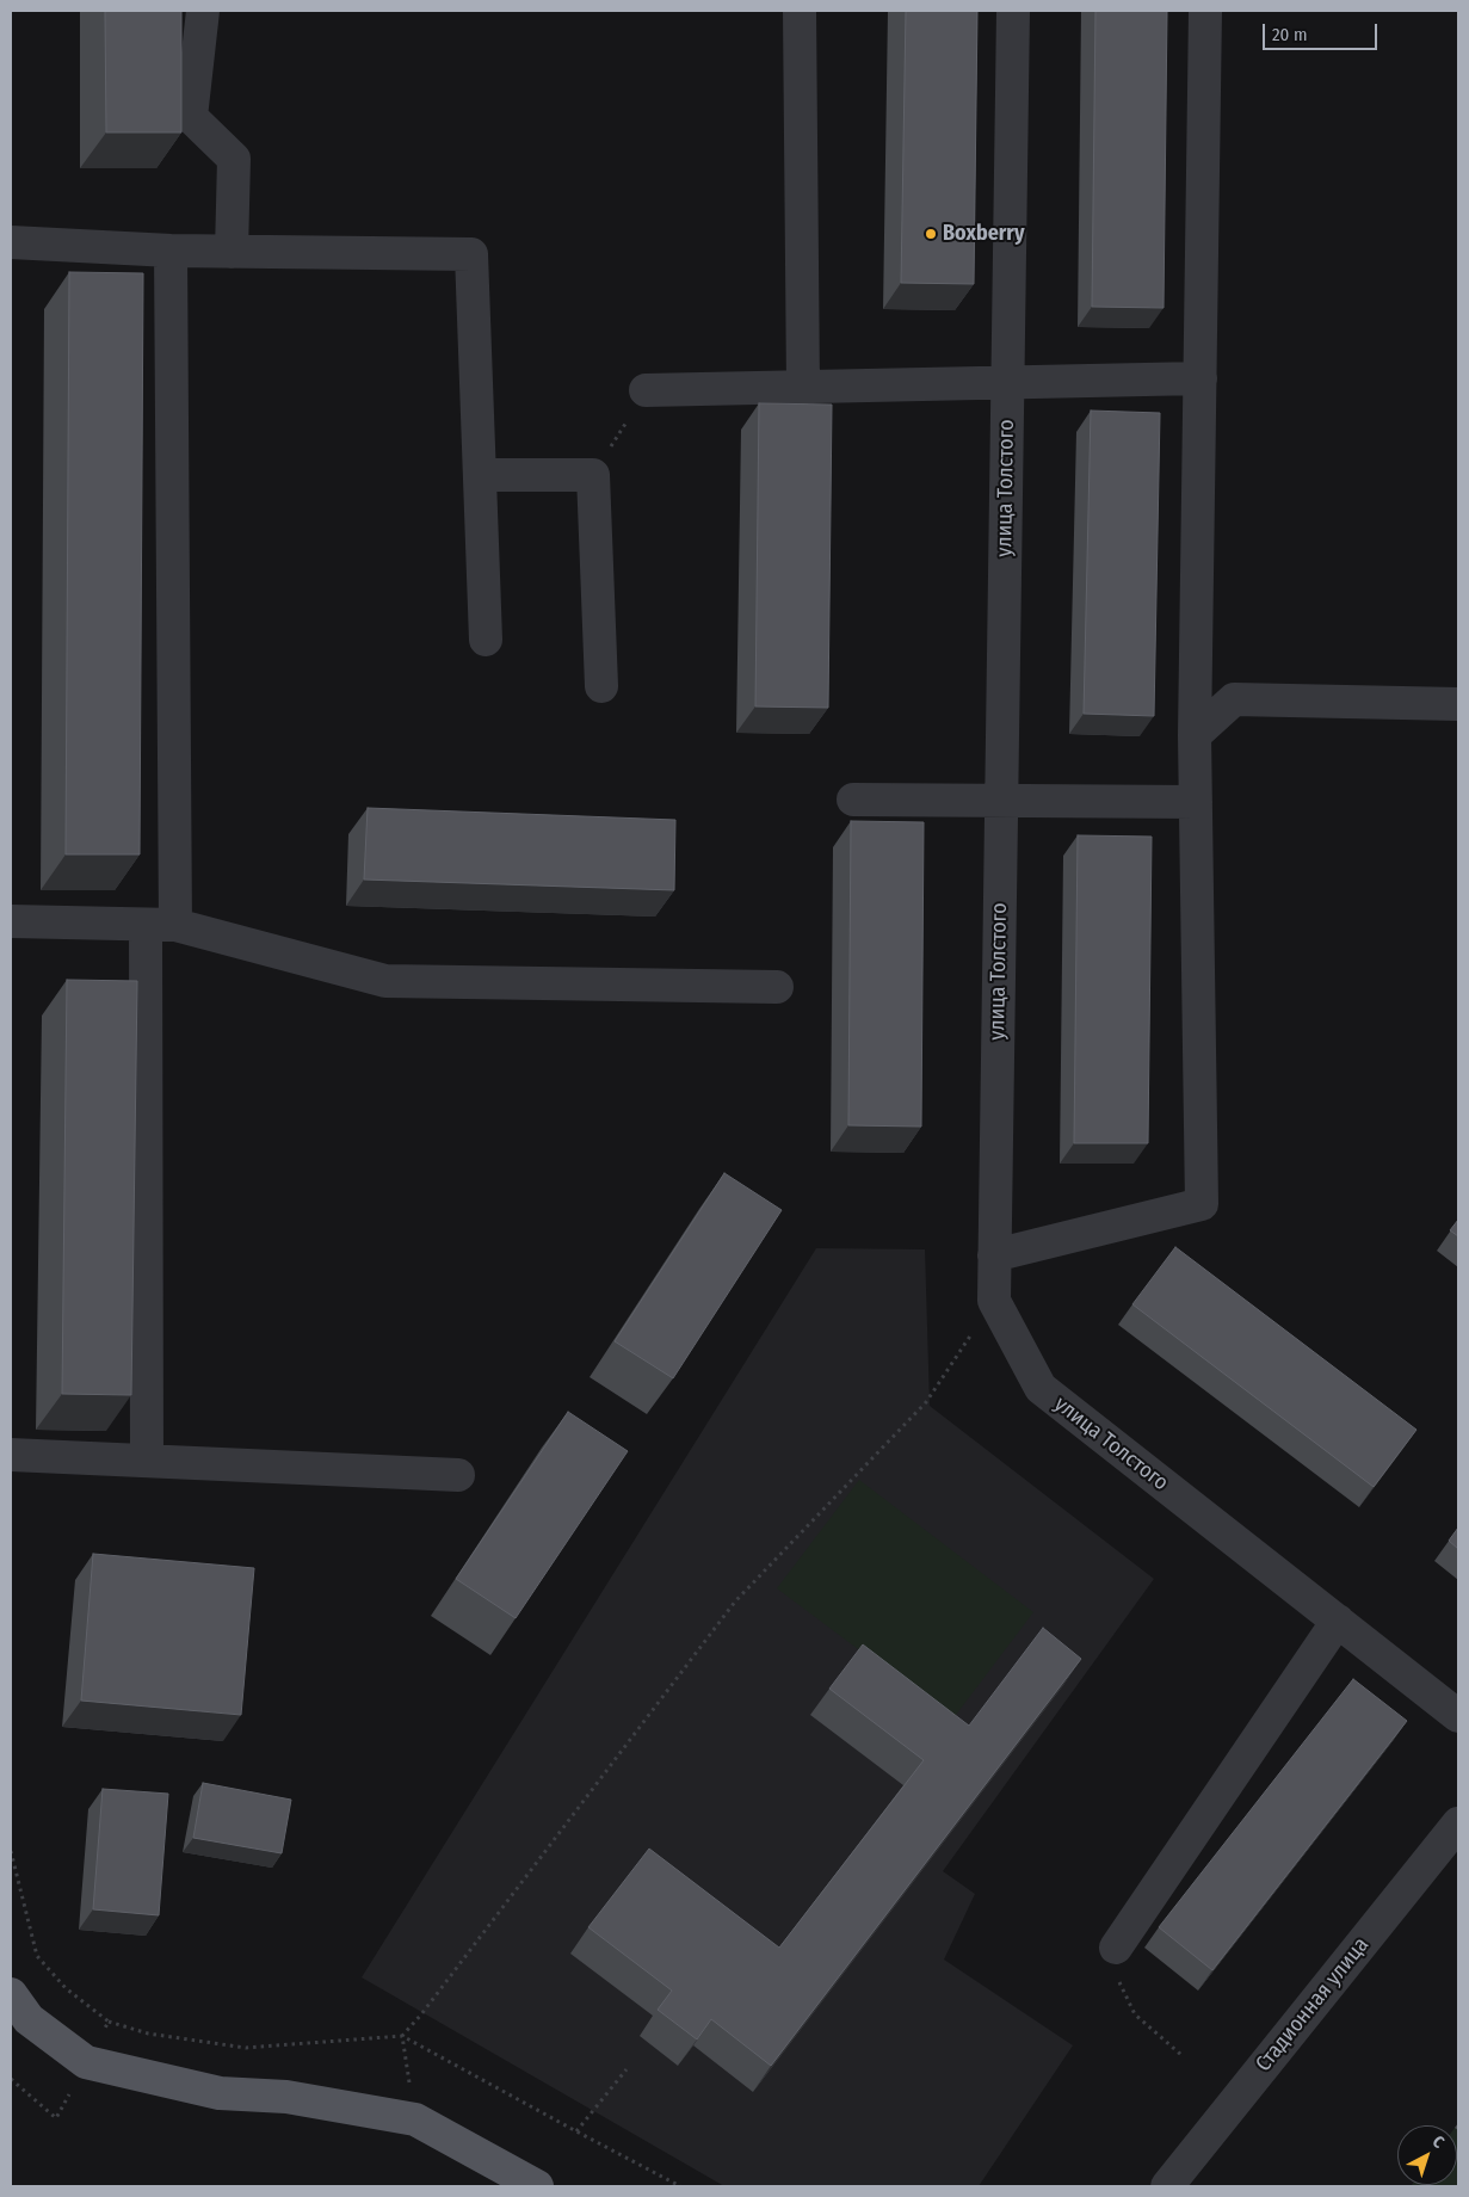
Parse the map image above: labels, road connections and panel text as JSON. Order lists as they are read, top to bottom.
{
  "streets": {
    "street": ["улица Толстого", "Стадионная улица"]
  },
  "places": ["Boxberry"],
  "scale_bar": "20 m",
  "north": "top right"
}
